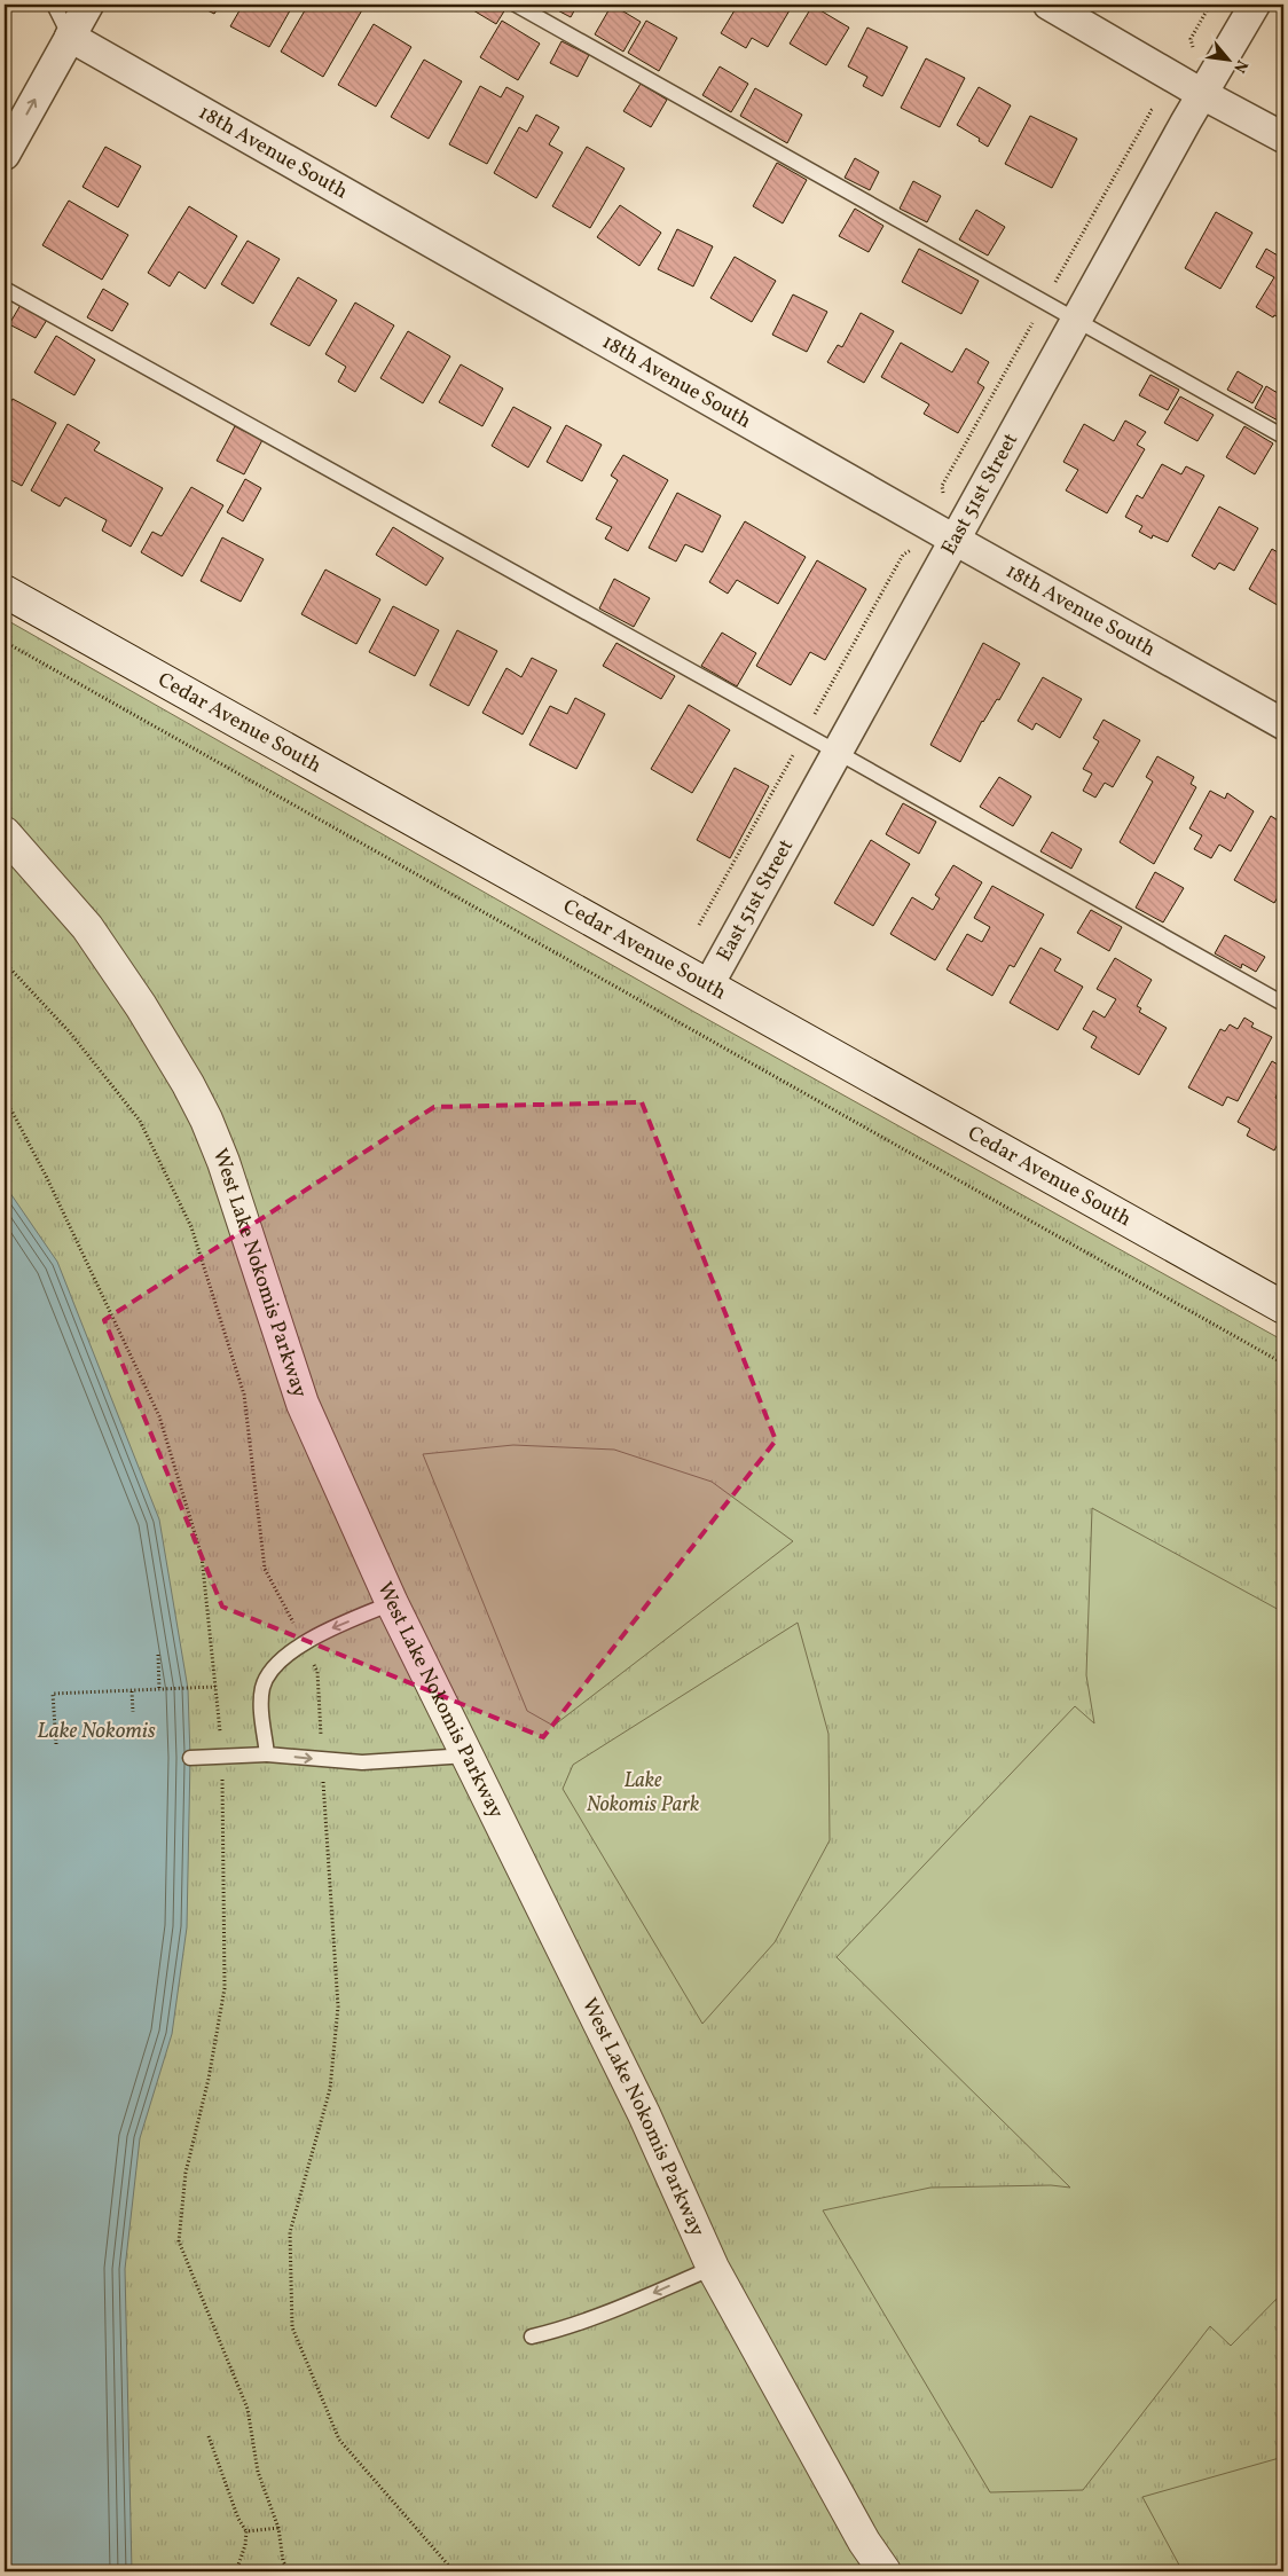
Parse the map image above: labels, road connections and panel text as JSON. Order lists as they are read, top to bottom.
{
  "streets": {
    "street": [
      "18th Avenue South",
      "East 51st Street",
      "Cedar Avenue South",
      "West Lake Nokomis Parkway"
    ]
  },
  "crossings": [
    ["18th Avenue South", "East 51st Street"],
    ["East 51st Street", "Cedar Avenue South"]
  ],
  "water": ["Lake Nokomis"],
  "parks": ["Lake Nokomis Park"],
  "north": "bottom right"
}
